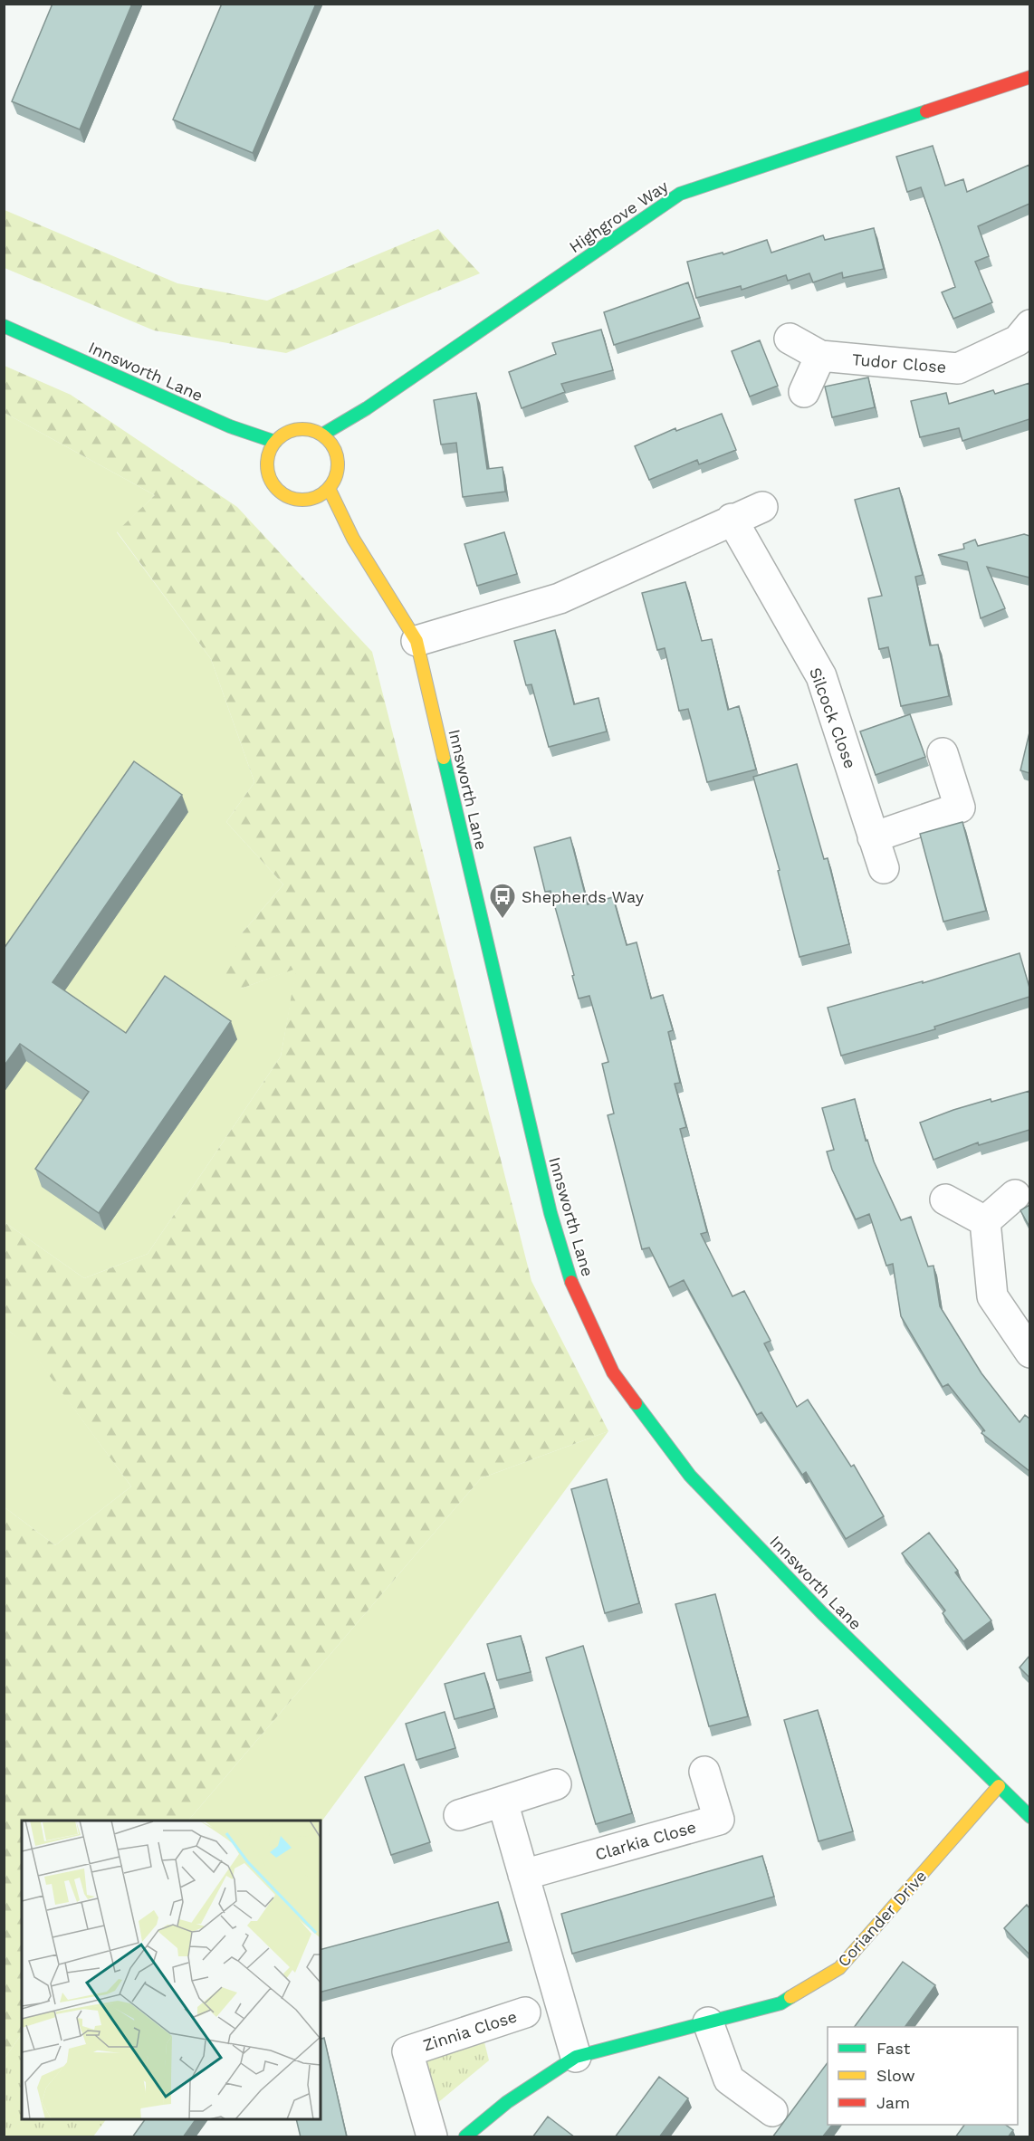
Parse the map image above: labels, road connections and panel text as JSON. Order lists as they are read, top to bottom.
{
  "streets": {
    "street": [
      "Highgrove Way",
      "Tudor Close",
      "Innsworth Lane",
      "Silcock Close",
      "Clarkia Close",
      "Coriander Drive",
      "Zinnia Close"
    ]
  },
  "crossings": [
    ["Highgrove Way", "Innsworth Lane"],
    ["Innsworth Lane", "Coriander Drive"]
  ],
  "places": {
    "bus stop": ["Shepherds Way"]
  },
  "legend": ["Fast", "Slow", "Jam"]
}
